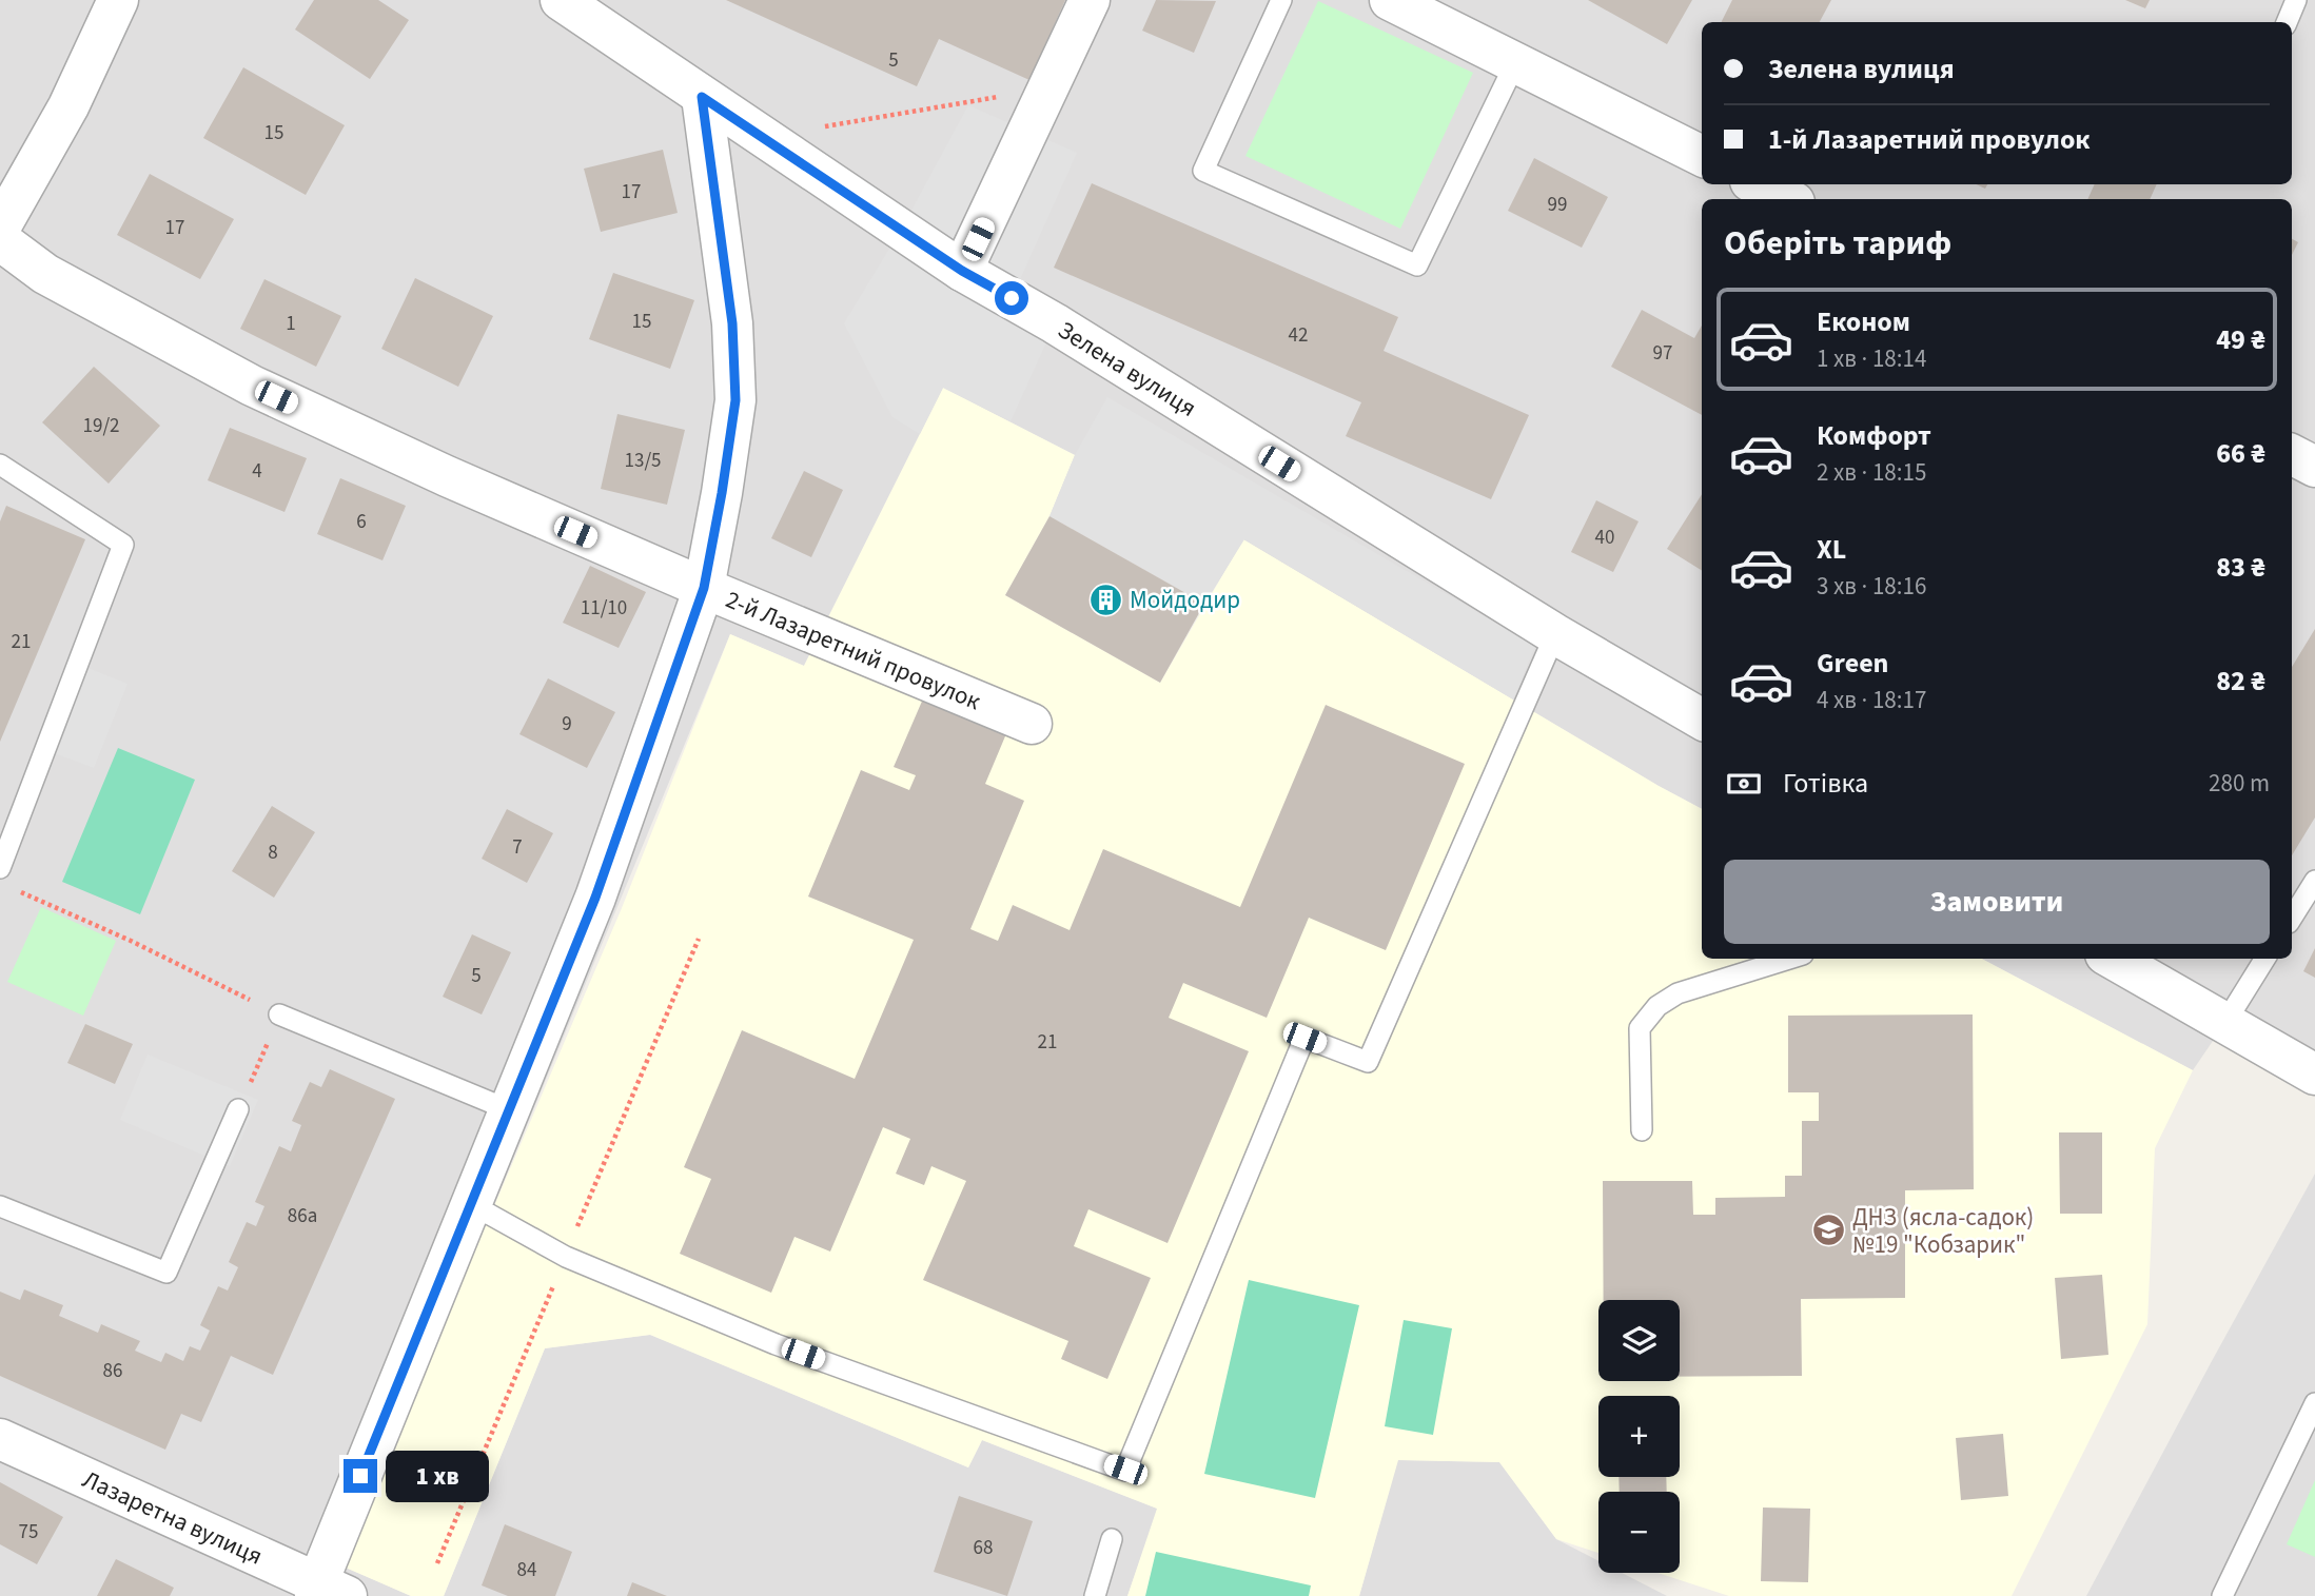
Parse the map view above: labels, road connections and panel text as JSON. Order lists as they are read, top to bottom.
{
  "streets": {
    "street": ["Зелена вулиця", "2-й Лазаретний провулок", "Лазаретна вулиця"]
  },
  "places": {
    "building": ["Мойдодир"],
    "school or university": ["ДНЗ (ясла-садок) №19 \"Кобзарик\""]
  },
  "house_numbers": [
    "5",
    "15",
    "17",
    "99",
    "17",
    "15",
    "1",
    "42",
    "97",
    "19/2",
    "13/5",
    "4",
    "6",
    "40",
    "11/10",
    "21",
    "9",
    "7",
    "8",
    "5",
    "21",
    "86а",
    "86",
    "75",
    "68",
    "84"
  ],
  "page": {
    "banner": ["Зелена вулиця", "1-й Лазаретний провулок"],
    "heading": "Оберіть тариф",
    "list": [
      {
        "name": "Економ",
        "note": "1 хв · 18:14",
        "value": "49 ₴"
      },
      {
        "name": "Комфорт",
        "note": "2 хв · 18:15",
        "value": "66 ₴"
      },
      {
        "name": "XL",
        "note": "3 хв · 18:16",
        "value": "83 ₴"
      },
      {
        "name": "Green",
        "note": "4 хв · 18:17",
        "value": "82 ₴"
      }
    ],
    "pay": ["Готівка", "280 m"],
    "buttons": "Замовити",
    "map_buttons": ["+", "−"],
    "bubble": "1 хв"
  }
}
